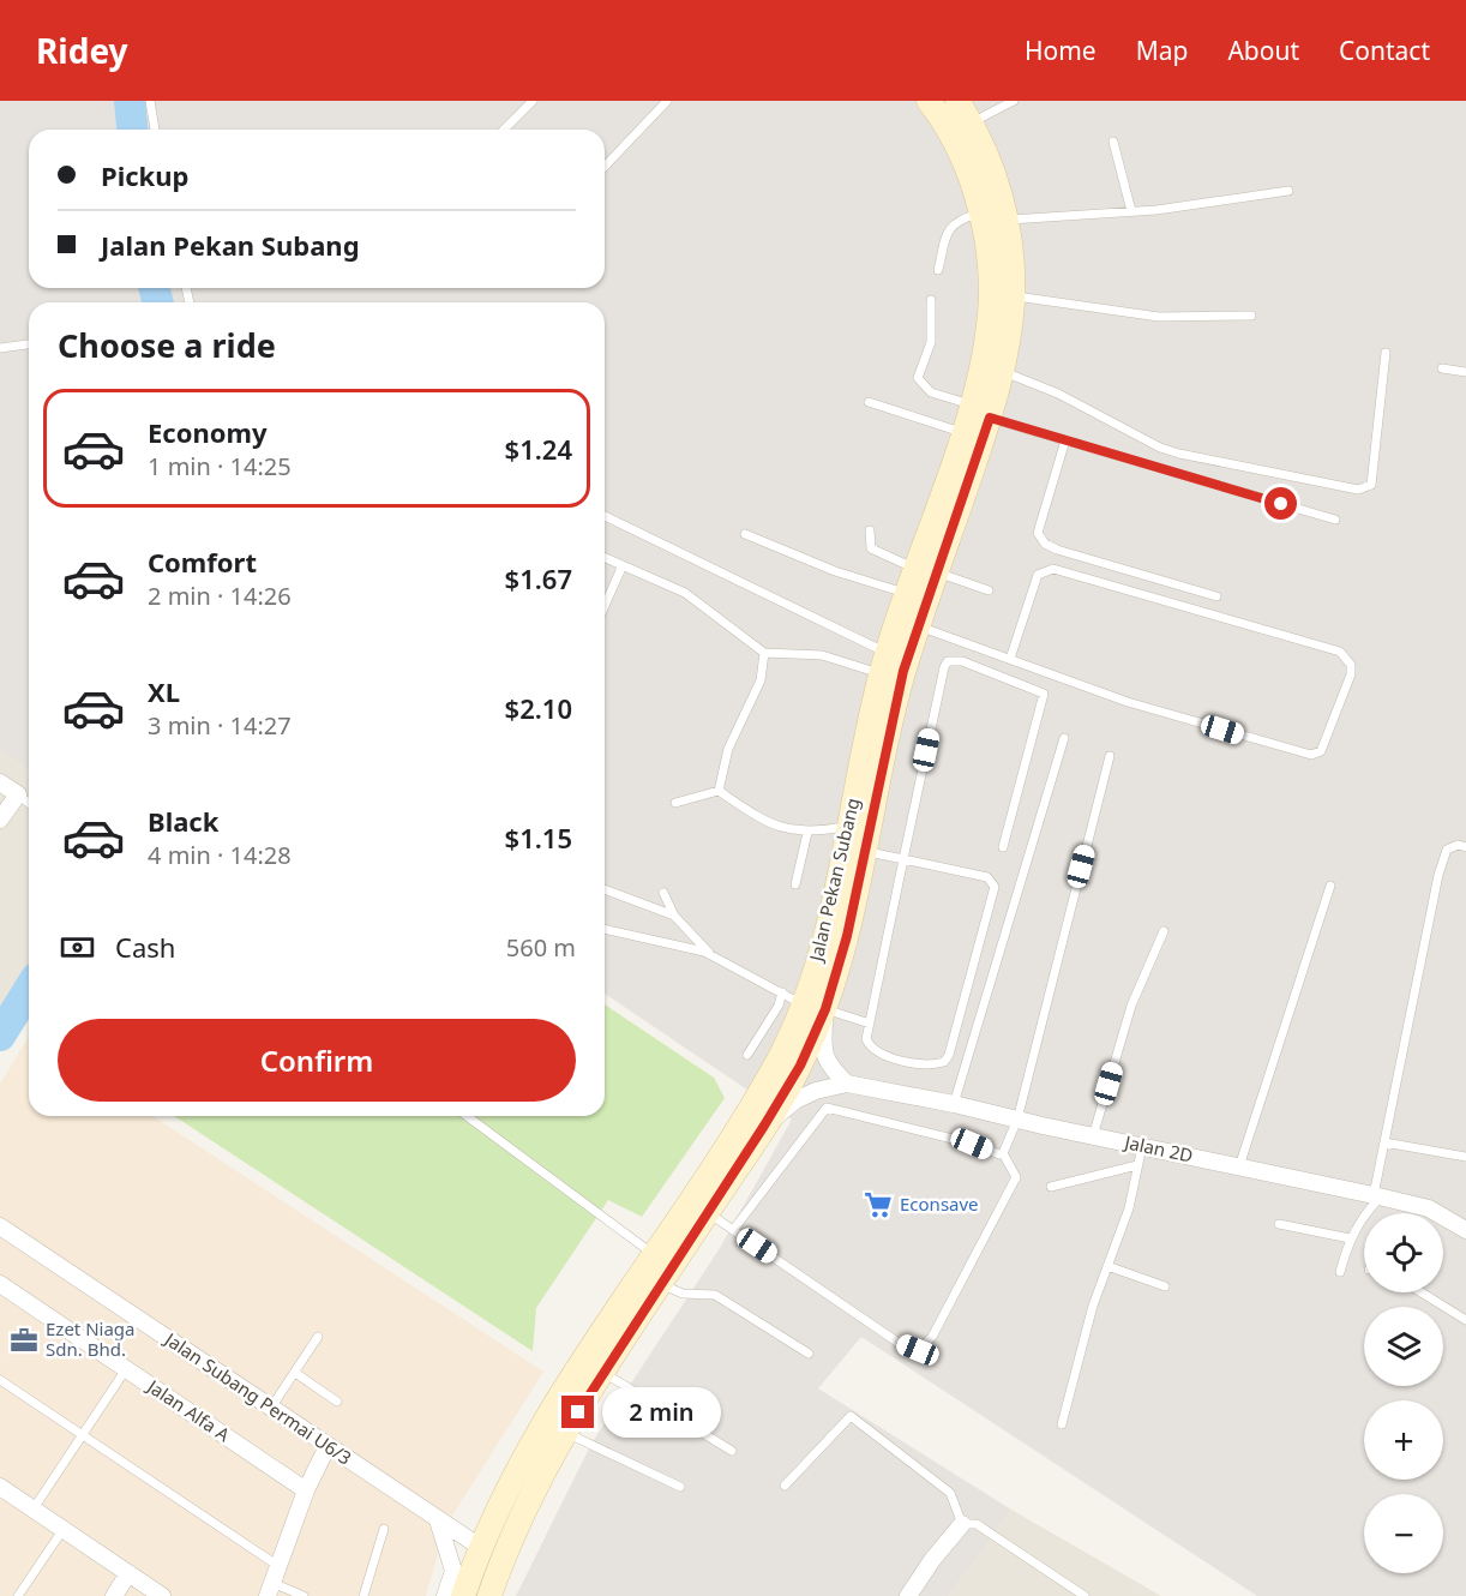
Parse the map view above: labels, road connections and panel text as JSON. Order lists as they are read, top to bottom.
{
  "streets": {
    "main road": ["Jalan Pekan Subang"],
    "street": ["Jalan 2D", "Jalan Subang Permai U6/3", "Jalan Alfa A"]
  },
  "crossings": [
    ["Jalan Pekan Subang", "Jalan 2D"],
    ["Jalan Pekan Subang", "Jalan Subang Permai U6/3"]
  ],
  "places": {
    "supermarket": ["Econsave"],
    "office": ["Ezet Niaga Sdn. Bhd."]
  },
  "page": {
    "header": "Ridey",
    "nav": [
      "Home",
      "Map",
      "About",
      "Contact"
    ],
    "banner": ["Pickup", "Jalan Pekan Subang"],
    "heading": "Choose a ride",
    "list": [
      {
        "name": "Economy",
        "note": "1 min · 14:25",
        "value": "$1.24"
      },
      {
        "name": "Comfort",
        "note": "2 min · 14:26",
        "value": "$1.67"
      },
      {
        "name": "XL",
        "note": "3 min · 14:27",
        "value": "$2.10"
      },
      {
        "name": "Black",
        "note": "4 min · 14:28",
        "value": "$1.15"
      }
    ],
    "pay": ["Cash", "560 m"],
    "buttons": "Confirm",
    "map_buttons": ["+", "−"],
    "bubble": "2 min"
  }
}
